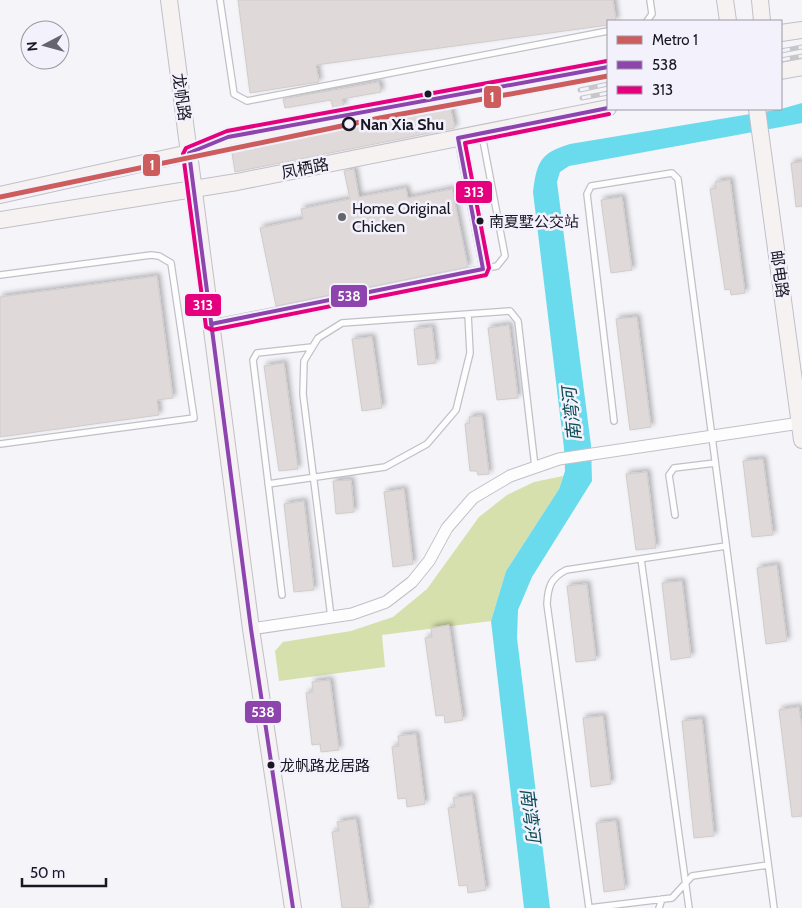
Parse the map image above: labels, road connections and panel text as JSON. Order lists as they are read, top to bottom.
{
  "streets": {
    "street": ["龙帆路", "凤栖路", "邮电路"]
  },
  "crossings": [
    ["龙帆路", "凤栖路"]
  ],
  "water": ["南湾河"],
  "places": [
    "Nan Xia Shu",
    "Home Original Chicken",
    "南夏墅公交站",
    "龙帆路龙居路"
  ],
  "lines": ["transit line 313", "transit line 538", "metro line 1"],
  "legend": ["Metro 1", "538", "313"],
  "scale_bar": "50 m",
  "north": "left"
}
